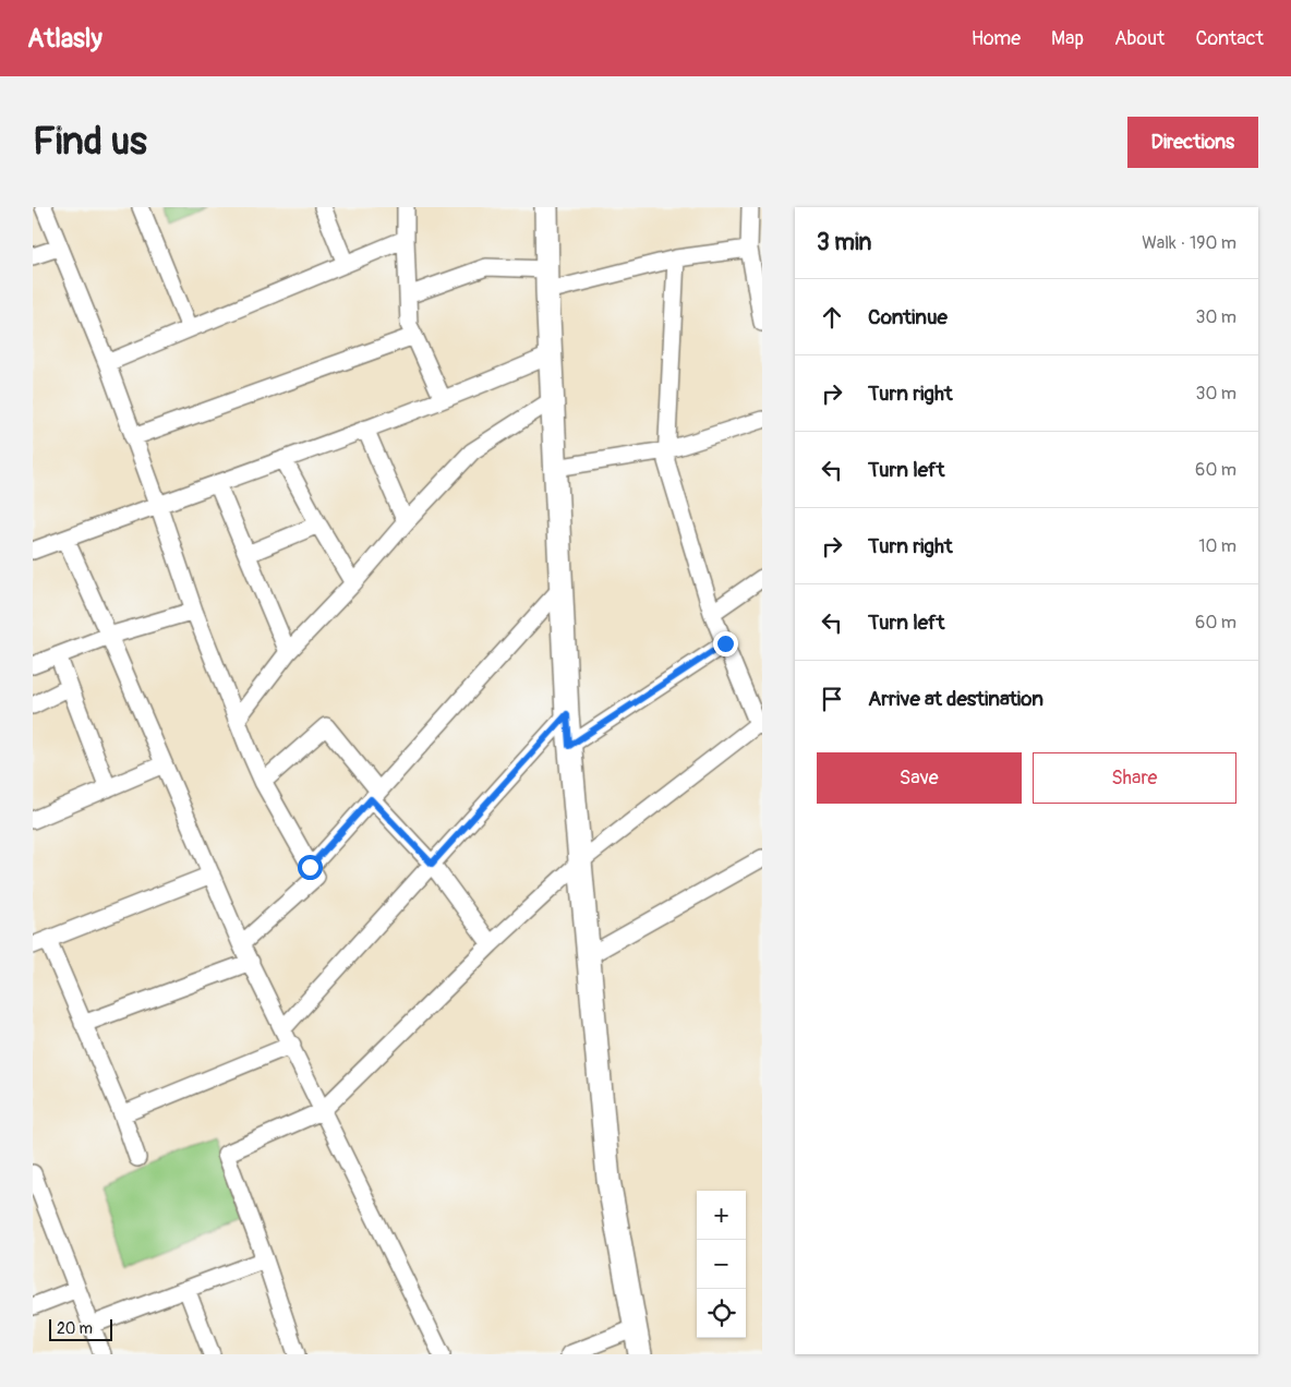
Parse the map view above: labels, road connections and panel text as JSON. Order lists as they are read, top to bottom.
{
  "scale_bar": "20 m",
  "page": {
    "header": "Atlasly",
    "nav": [
      "Home",
      "Map",
      "About",
      "Contact"
    ],
    "buttons": [
      "Directions",
      ["Save", "Share"]
    ],
    "title": "Find us",
    "heading": ["3 min", "Walk · 190 m"],
    "list": [
      ["Continue", "30 m"],
      ["Turn right", "30 m"],
      ["Turn left", "60 m"],
      ["Turn right", "10 m"],
      ["Turn left", "60 m"],
      "Arrive at destination"
    ],
    "map_buttons": ["+", "−"],
    "scale": "20 m"
  }
}
